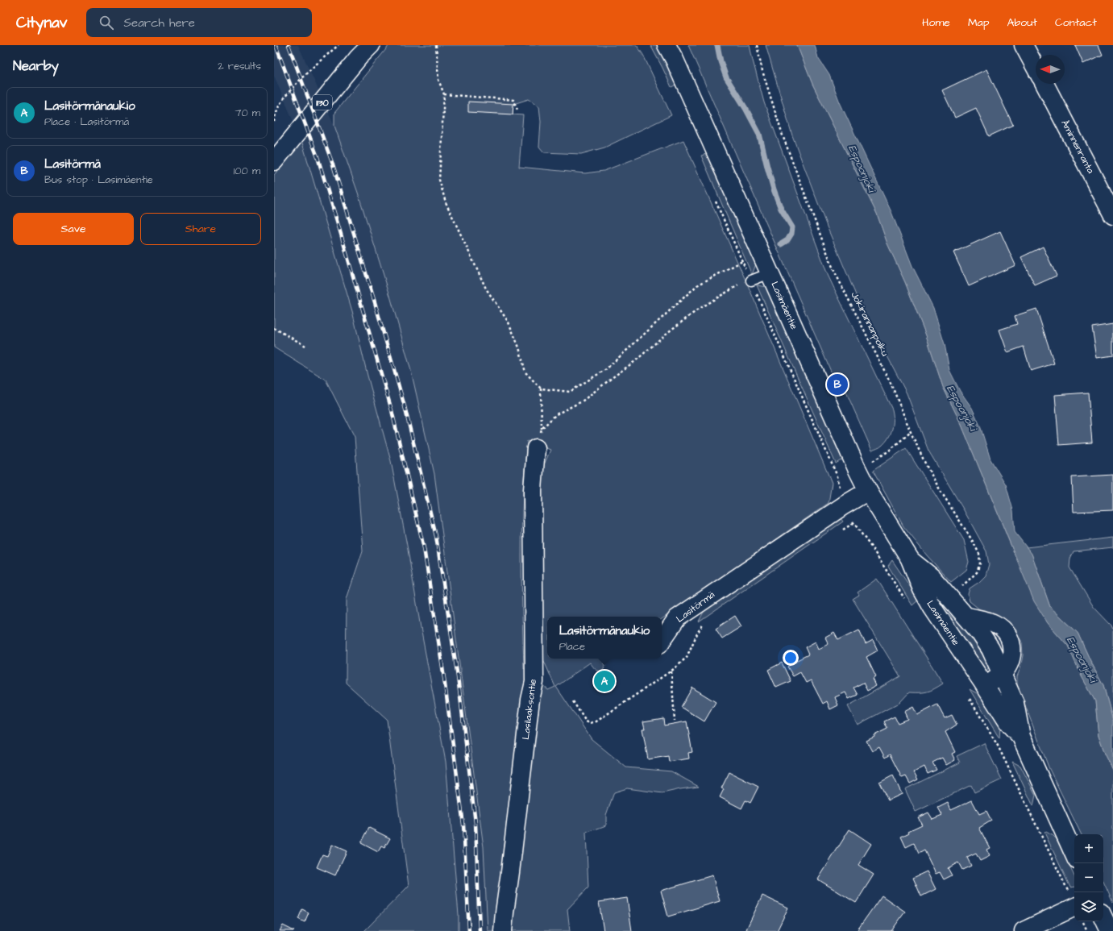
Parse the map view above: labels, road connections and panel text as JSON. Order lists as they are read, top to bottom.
{
  "streets": {
    "street": [
      "1130",
      "Åminnenranta",
      "Lasimäentie",
      "Lasitörmä",
      "Lasilaaksontie"
    ],
    "path": ["Jokirannanpolku"]
  },
  "crossings": [
    ["Lasimäentie", "Lasitörmä"]
  ],
  "water": ["Espoonjoki"],
  "north": "left",
  "page": {
    "header": "Citynav",
    "search": "Search here",
    "nav": [
      "Home",
      "Map",
      "About",
      "Contact"
    ],
    "heading": ["Nearby", "2 results"],
    "list": [
      {
        "mark": "A",
        "name": "Lasitörmänaukio",
        "note": "Place · Lasitörmä",
        "value": "70 m"
      },
      {
        "mark": "B",
        "name": "Lasitörmä",
        "note": "Bus stop · Lasimäentie",
        "value": "100 m"
      }
    ],
    "buttons": ["Save", "Share"],
    "pins": ["B", "A"],
    "popup": ["Lasitörmänaukio", "Place"],
    "map_buttons": ["+", "−"]
  }
}
